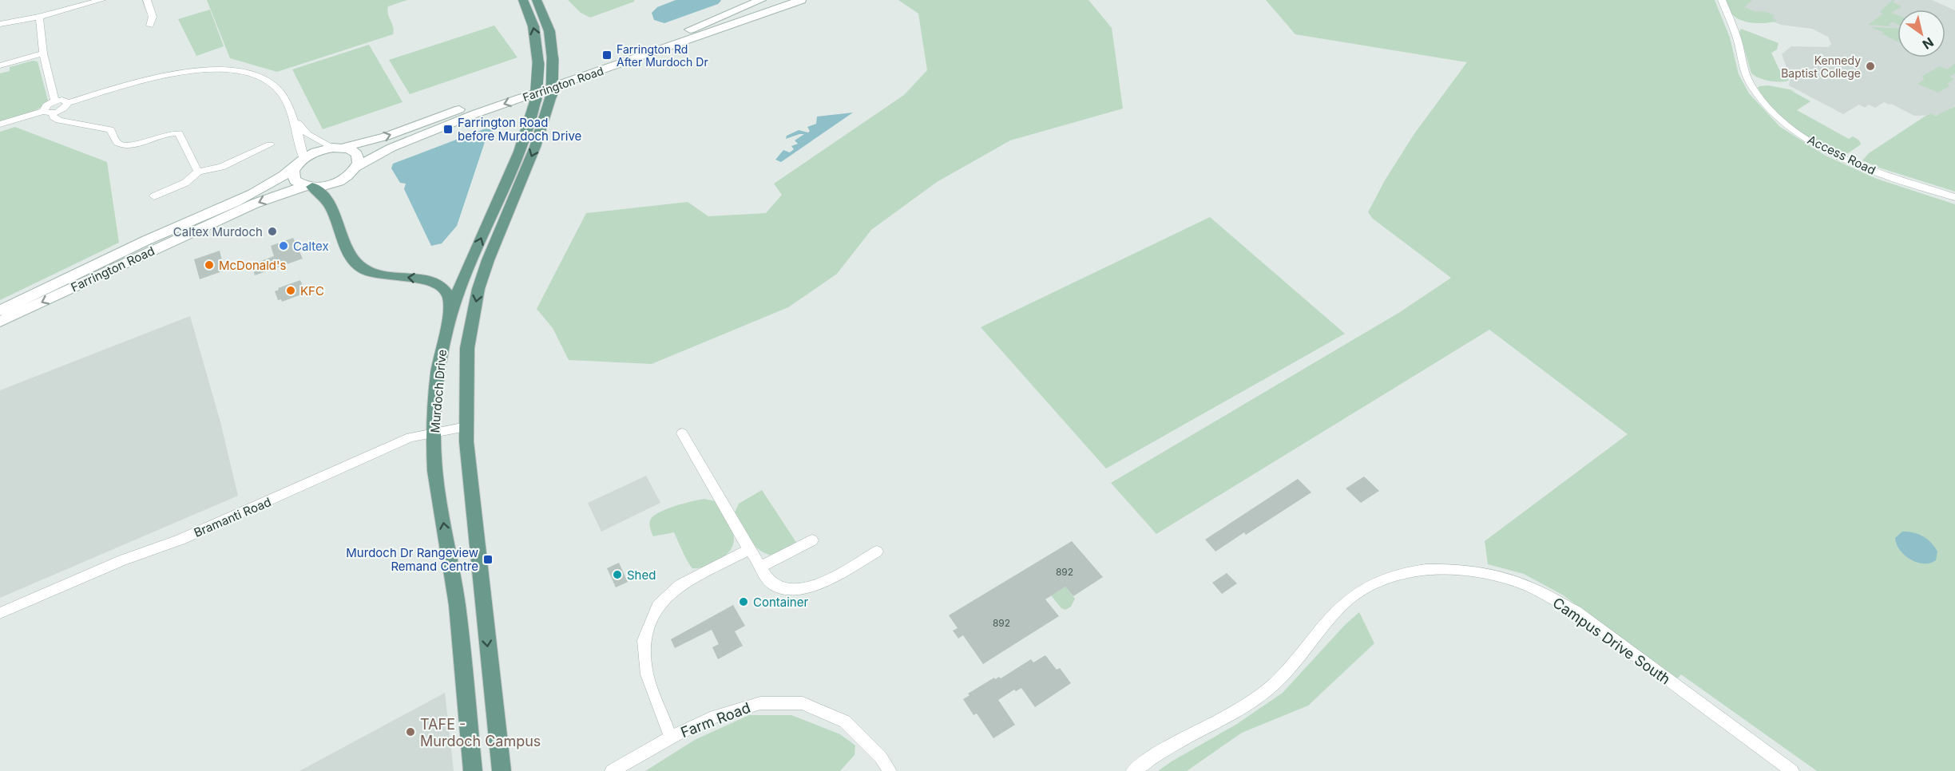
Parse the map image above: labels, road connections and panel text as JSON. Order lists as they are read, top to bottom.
{
  "streets": {
    "main road": ["Farrington Road", "Murdoch Drive"],
    "street": [
      "Access Road",
      "Bramanti Road",
      "Campus Drive South",
      "Farm Road"
    ]
  },
  "crossings": [
    ["Murdoch Drive", "Bramanti Road"]
  ],
  "places": {
    "transit": ["Farrington Rd After Murdoch Dr", "Farrington Road before Murdoch Drive", "Murdoch Dr Rangeview Remand Centre"],
    "other": [
      "Kennedy Baptist College",
      "Caltex Murdoch",
      "Caltex",
      "McDonald's",
      "KFC",
      "Shed",
      "Container",
      "TAFE - Murdoch Campus"
    ]
  },
  "house_numbers": ["892", "892"],
  "north": "bottom right"
}
